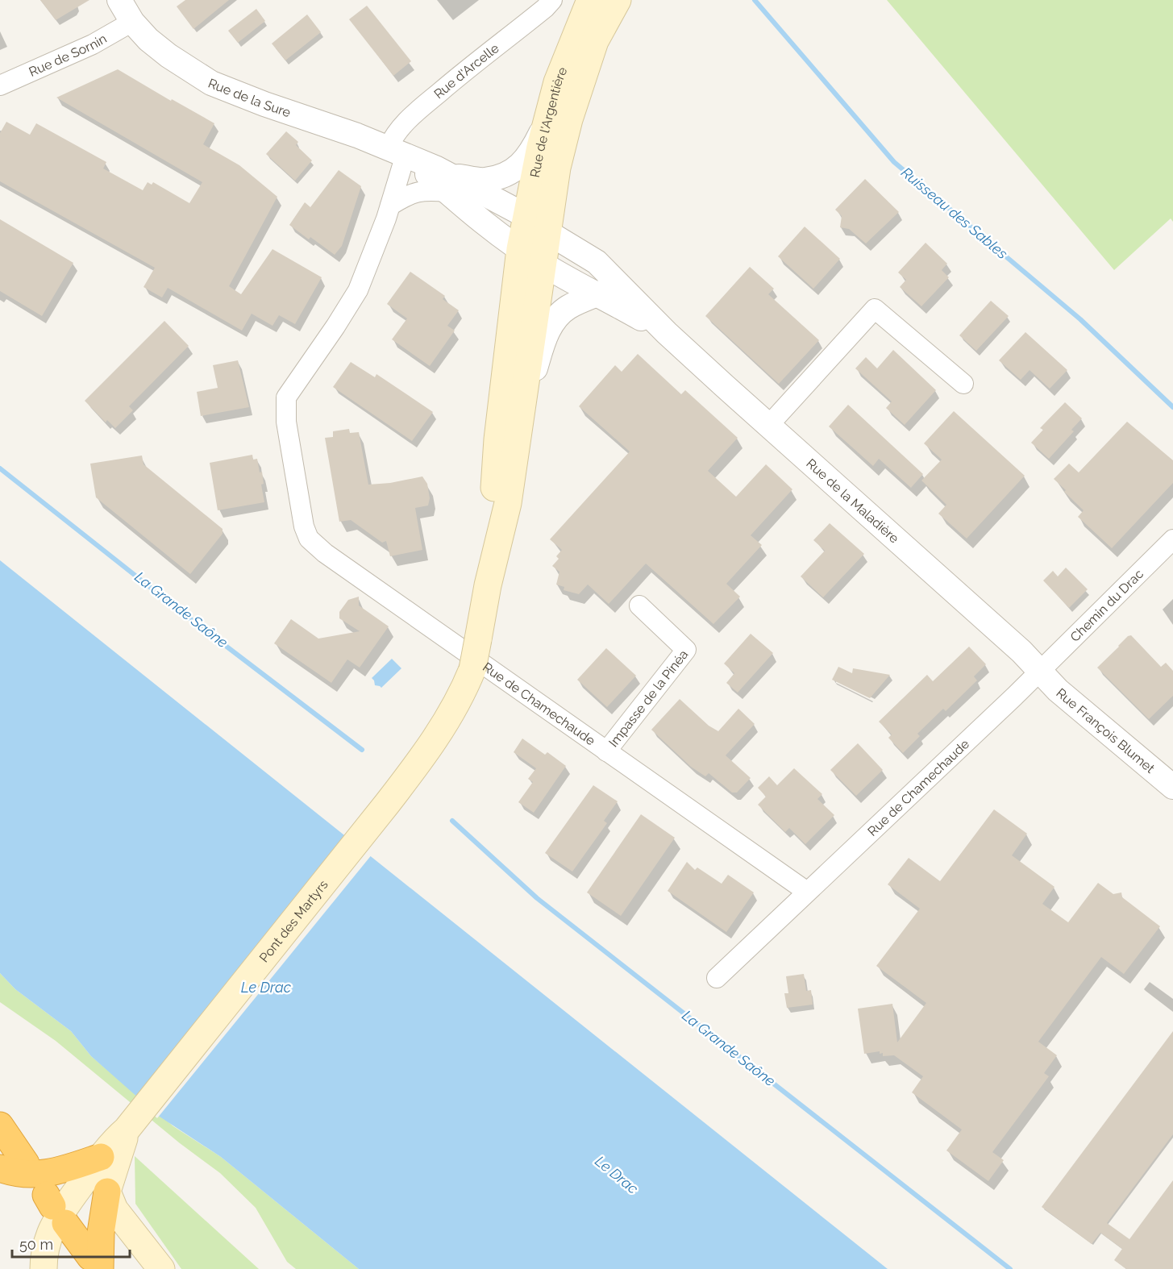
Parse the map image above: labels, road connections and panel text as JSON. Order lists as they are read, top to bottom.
{
  "streets": {
    "main road": ["Rue de l'Argentière", "Pont des Martyrs"],
    "street": [
      "Rue de Sornin",
      "Rue d'Arcelle",
      "Rue de la Sure",
      "Rue de la Maladière",
      "Chemin du Drac",
      "Impasse de la Pinéa",
      "Rue de Chamechaude",
      "Rue François Blumet"
    ]
  },
  "crossings": [
    ["Rue de Sornin", "Rue de la Sure"],
    ["Rue d'Arcelle", "Rue de la Sure"],
    ["Rue d'Arcelle", "Rue de Chamechaude"],
    ["Rue de la Sure", "Rue de l'Argentière"],
    ["Rue de la Sure", "Rue de la Maladière"],
    ["Rue de la Sure", "Rue de Chamechaude"],
    ["Rue de l'Argentière", "Rue de la Maladière"],
    ["Rue de l'Argentière", "Pont des Martyrs"],
    ["Rue de la Maladière", "Chemin du Drac"],
    ["Rue de la Maladière", "Rue de Chamechaude"],
    ["Rue de la Maladière", "Rue François Blumet"],
    ["Chemin du Drac", "Rue de Chamechaude"],
    ["Chemin du Drac", "Rue François Blumet"],
    ["Impasse de la Pinéa", "Rue de Chamechaude"],
    ["Rue de Chamechaude", "Rue François Blumet"]
  ],
  "water": ["Ruisseau des Sables", "La Grande Saône", "Le Drac"],
  "scale_bar": "50 m"
}
